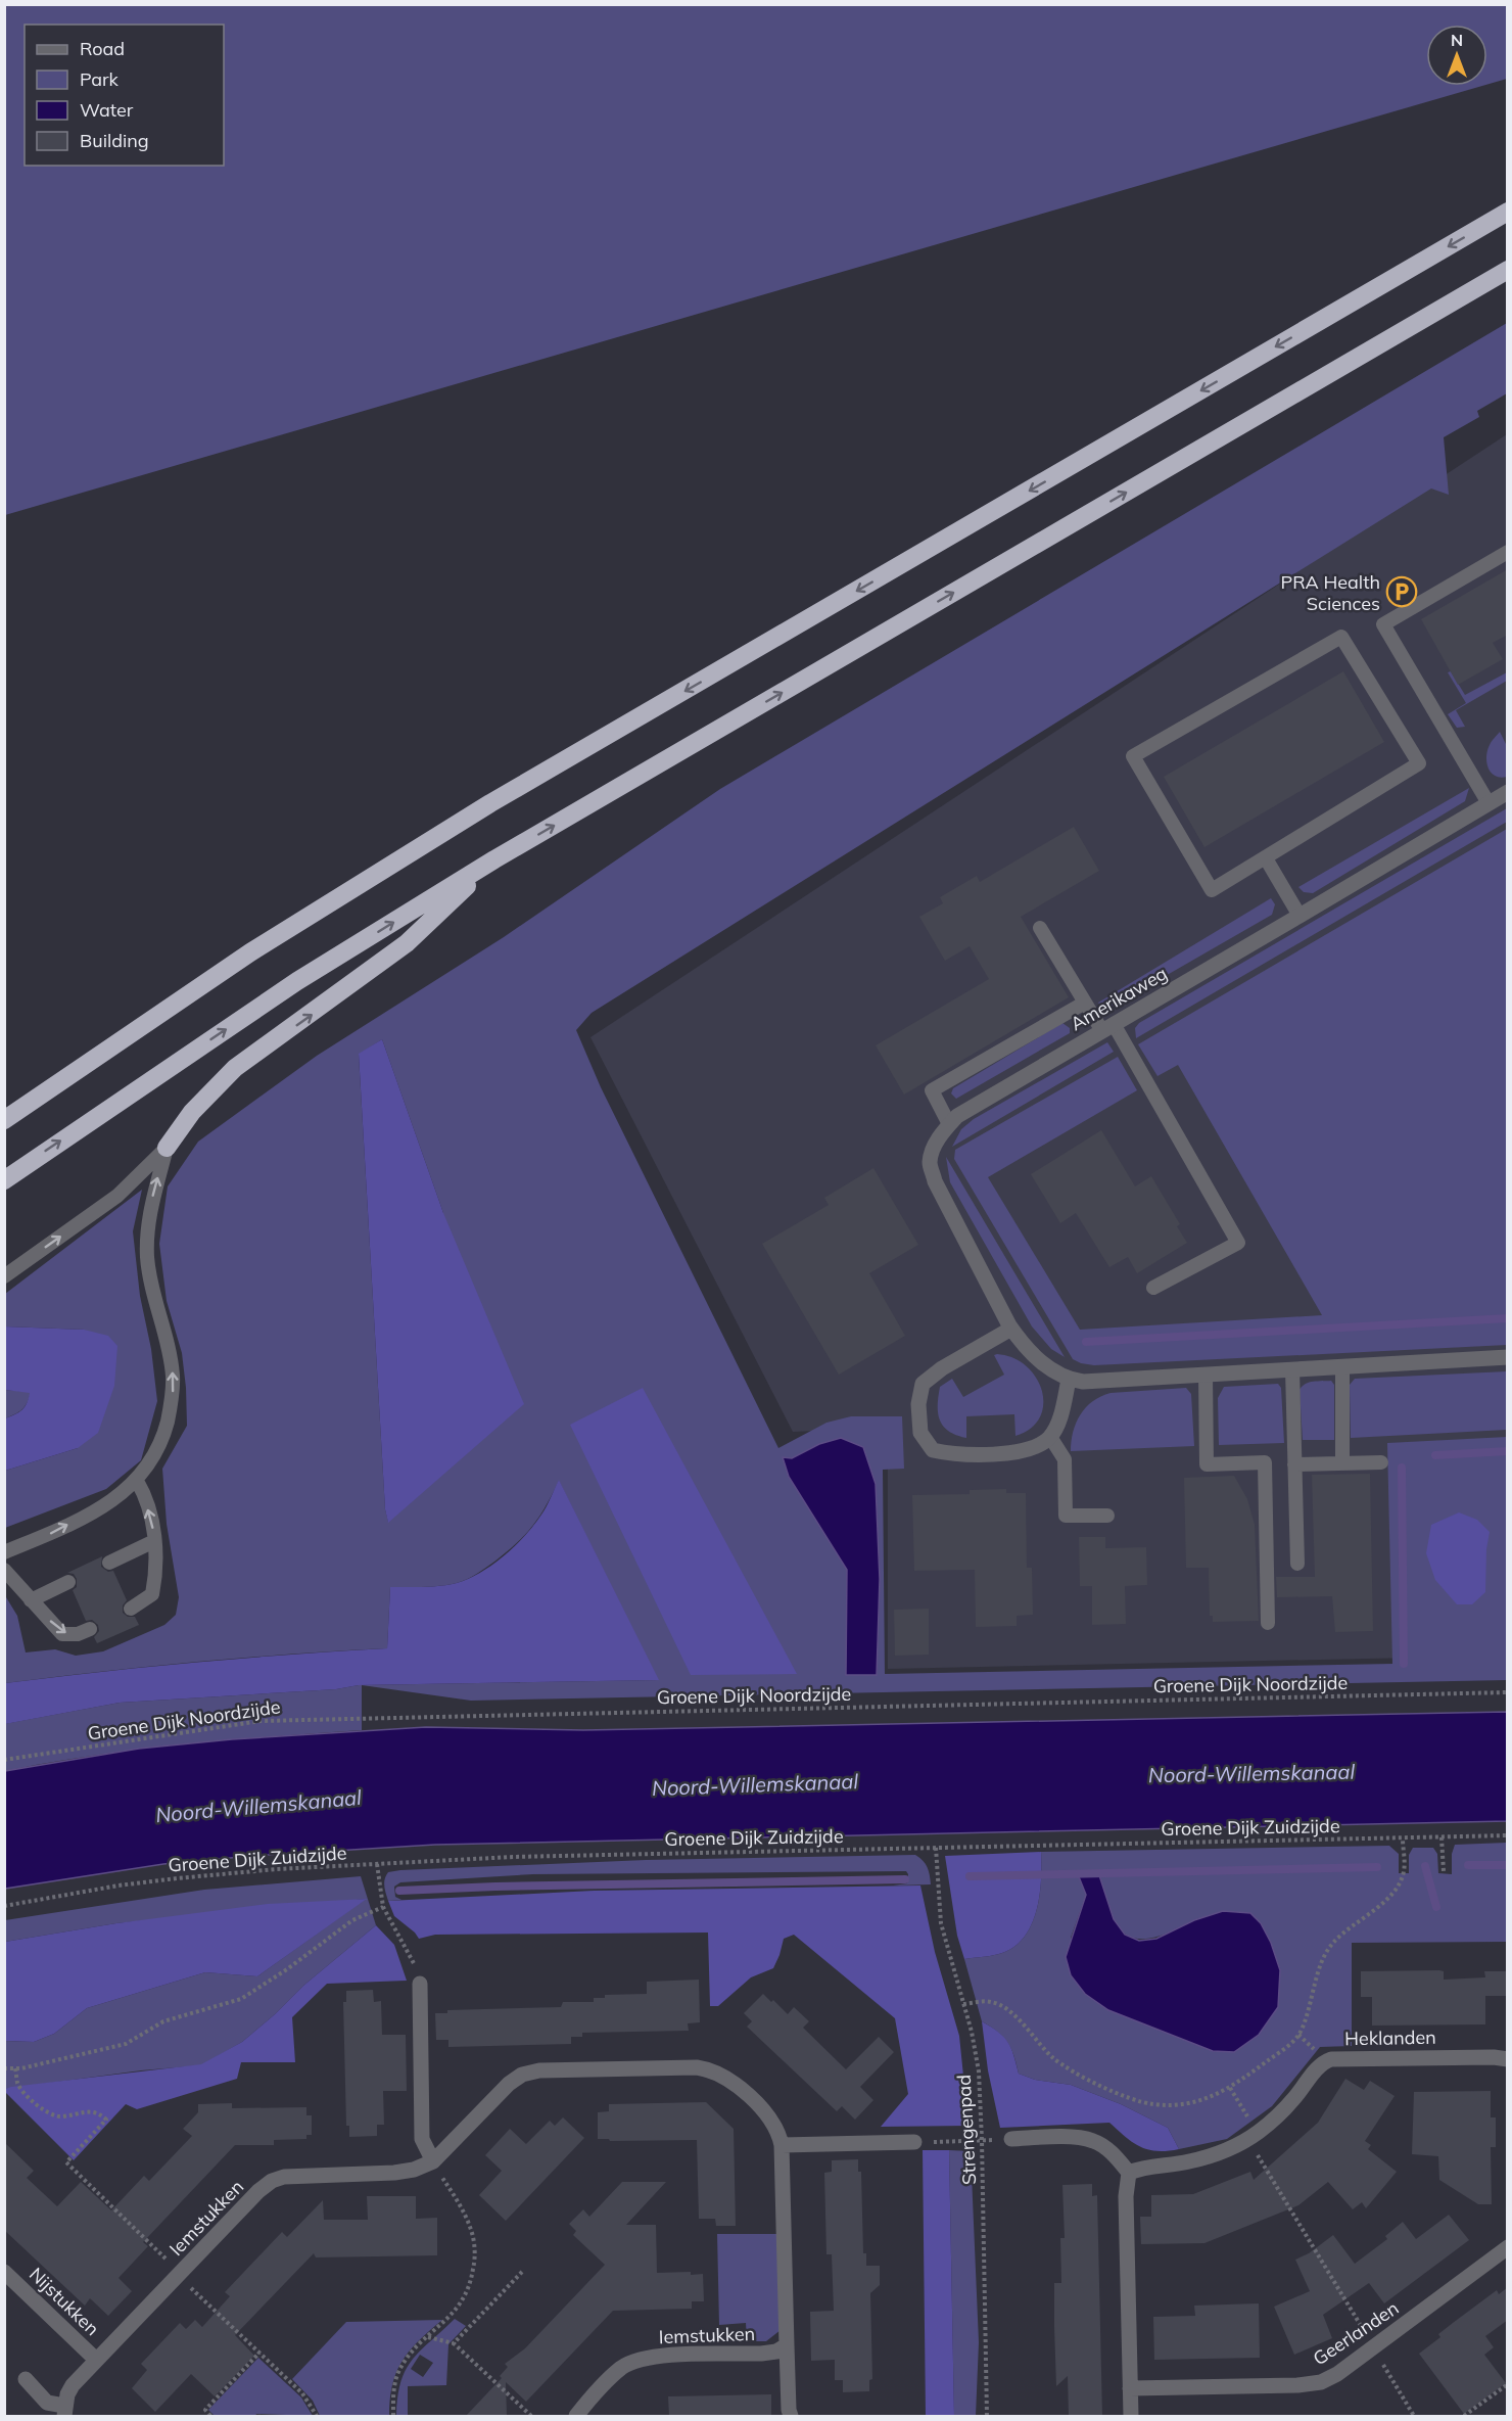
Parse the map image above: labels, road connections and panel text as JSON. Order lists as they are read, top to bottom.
{
  "streets": {
    "street": [
      "Amerikaweg",
      "Heklanden",
      "Iemstukken",
      "Nijstukken",
      "Geerlanden"
    ],
    "path": ["Groene Dijk Noordzijde", "Groene Dijk Zuidzijde", "Strengenpad"]
  },
  "crossings": [
    ["Groene Dijk Zuidzijde", "Strengenpad"],
    ["Iemstukken", "Nijstukken"]
  ],
  "water": ["Noord-Willemskanaal"],
  "places": {
    "parking": ["PRA Health Sciences"]
  },
  "legend": [
    "Road",
    "Park",
    "Water",
    "Building"
  ],
  "north": "top"
}
